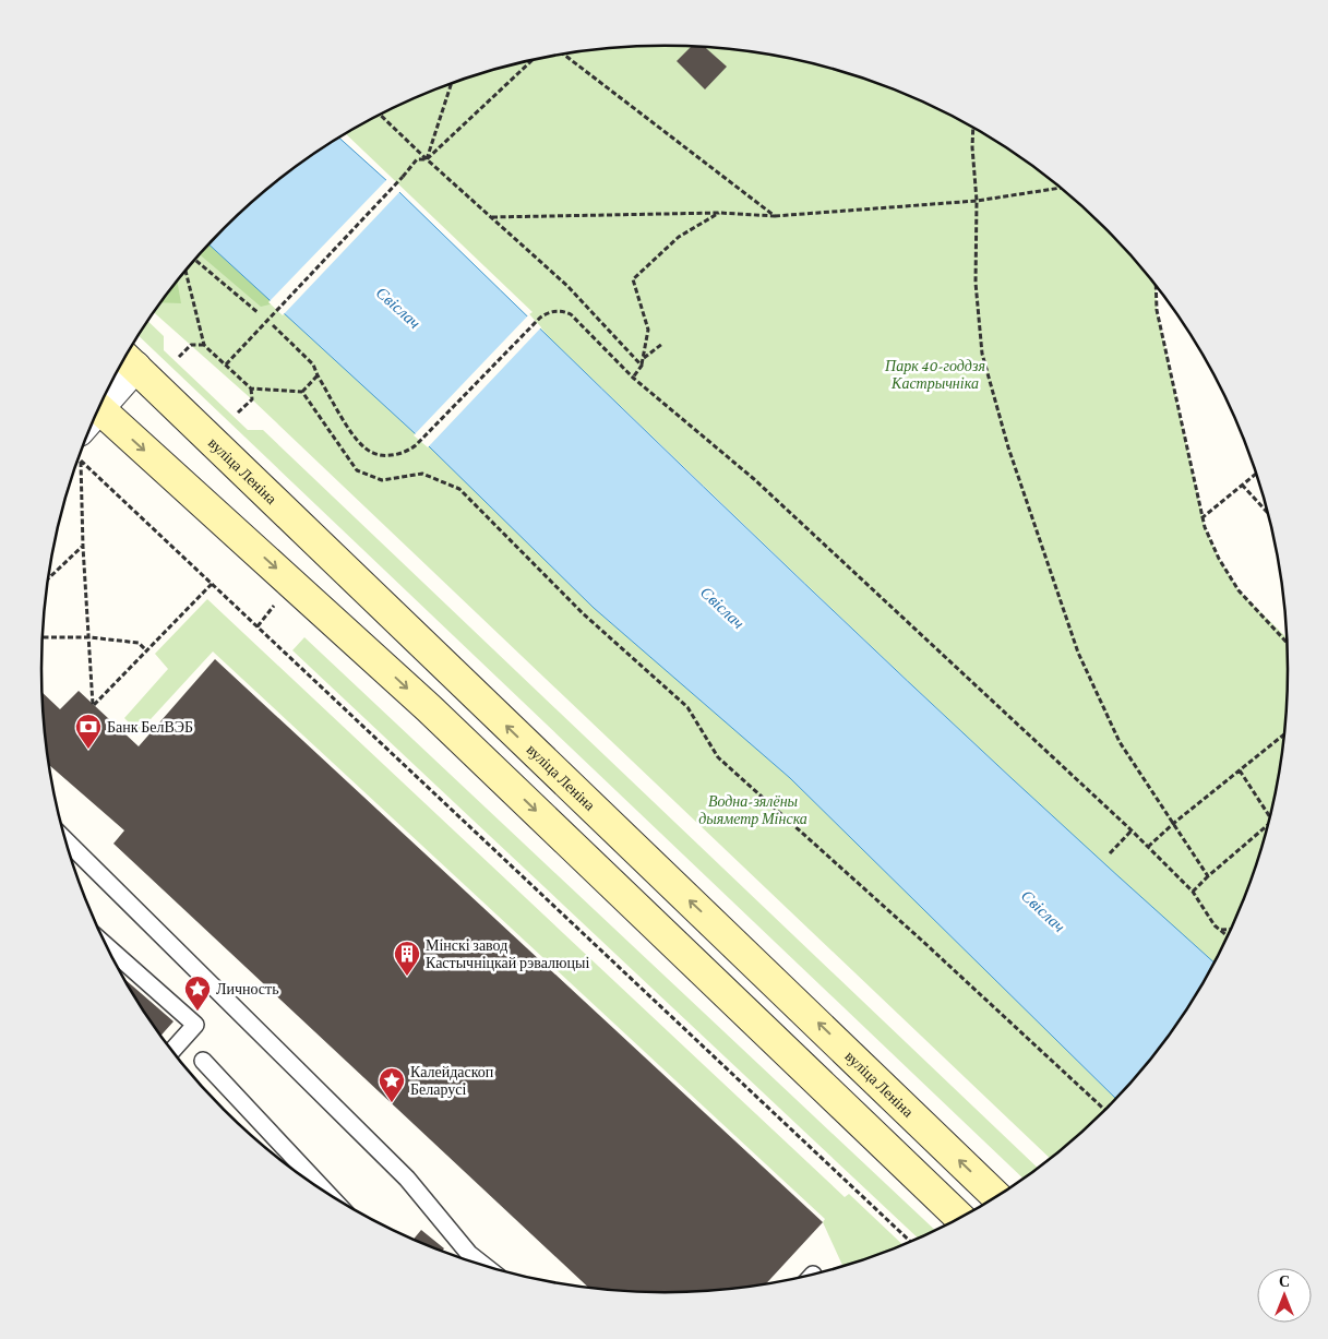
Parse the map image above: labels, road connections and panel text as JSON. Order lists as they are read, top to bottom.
{
  "streets": {
    "main road": ["вуліца Леніна"]
  },
  "water": ["Свіслач"],
  "parks": ["Парк 40-годдзя Кастрычніка", "Водна-зялёны дыяметр Мінска"],
  "places": {
    "bank": ["Банк БелВЭБ"],
    "building": ["Мінскі завод Кастычніцкай рэвалюцыі"],
    "place": ["Личность", "Калейдаскоп Беларусі"]
  },
  "north": "top"
}
